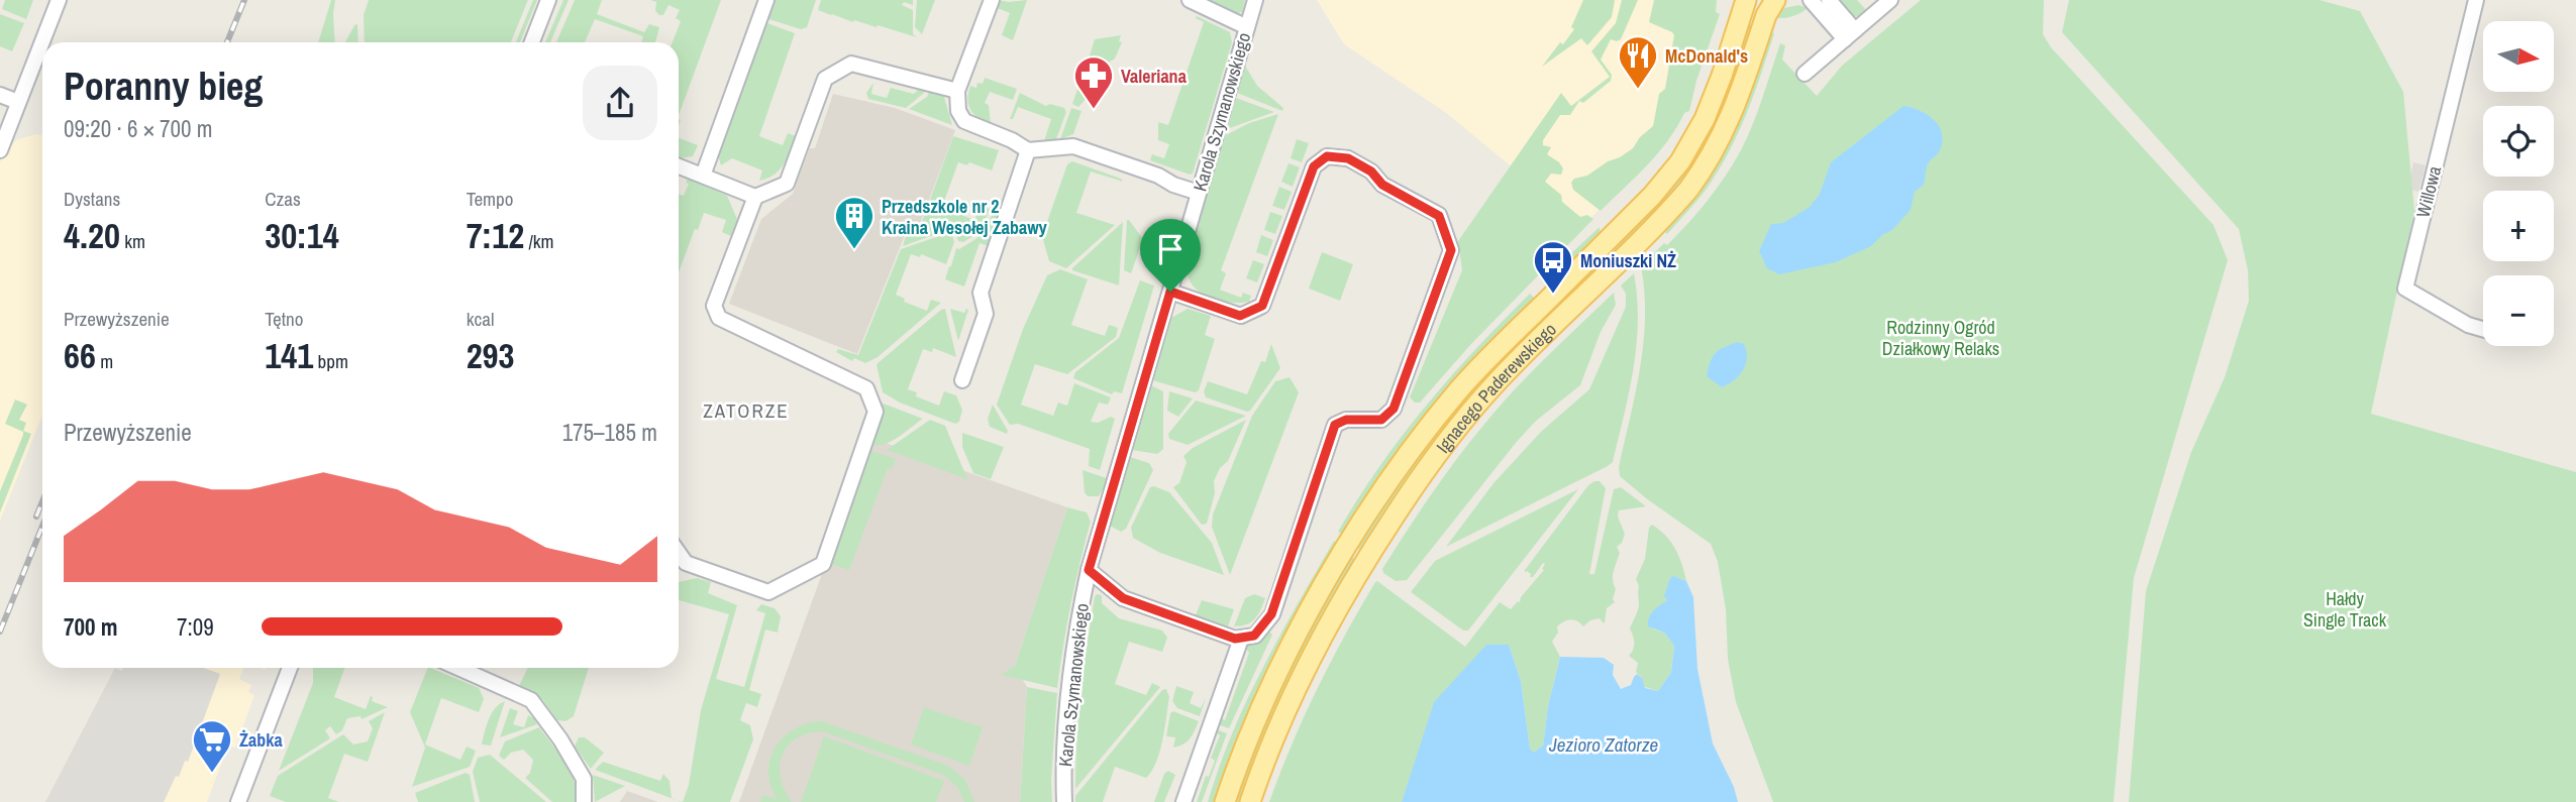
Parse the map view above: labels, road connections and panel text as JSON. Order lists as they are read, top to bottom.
{
  "streets": {
    "main road": ["Ignacego Paderewskiego"],
    "street": ["Karola Szymanowskiego", "Willowa"]
  },
  "districts": ["ZATORZE"],
  "water": ["Jezioro Zatorze"],
  "parks": ["Rodzinny Ogród Działkowy Relaks", "Hałdy Single Track"],
  "places": {
    "restaurant": ["McDonald's"],
    "pharmacy": ["Valeriana"],
    "building": ["Przedszkole nr 2 Kraina Wesołej Zabawy"],
    "bus stop": ["Moniuszki NŻ"],
    "supermarket": ["Żabka"]
  },
  "north": "right",
  "page": {
    "map_buttons": ["+", "−"],
    "heading": ["Poranny bieg", "09:20 · 6 × 700 m"],
    "stats": [
      ["Dystans", "4.20 km"],
      ["Czas", "30:14"],
      ["Tempo", "7:12 /km"],
      ["Przewyższenie", "66 m"],
      ["Tętno", "141 bpm"],
      ["kcal", "293"]
    ],
    "chart": ["Przewyższenie", "175–185 m"],
    "list": [
      {
        "name": "700 m",
        "note": "7:09"
      }
    ]
  }
}
